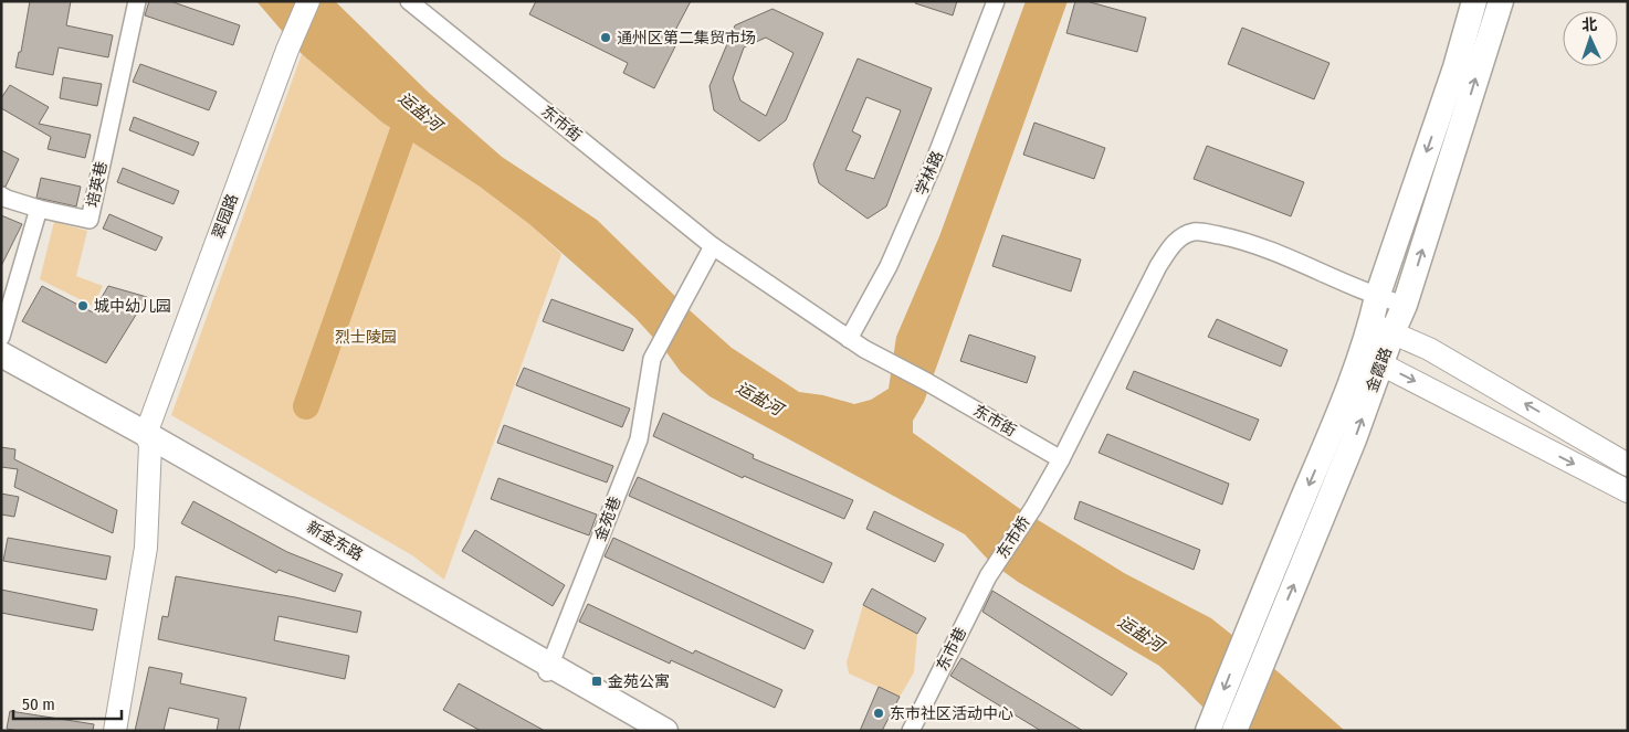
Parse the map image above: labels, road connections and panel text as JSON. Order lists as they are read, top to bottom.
{
  "streets": {
    "main road": ["金霞路", "新金东路"],
    "street": [
      "东市街",
      "学林路",
      "培英巷",
      "翠园路",
      "金苑巷",
      "东市桥",
      "东市巷"
    ]
  },
  "crossings": [
    ["东市街", "学林路"],
    ["东市街", "金苑巷"],
    ["东市街", "东市桥"],
    ["翠园路", "新金东路"],
    ["金霞路", "东市桥"],
    ["金苑巷", "新金东路"],
    ["东市桥", "东市巷"]
  ],
  "water": ["运盐河"],
  "parks": ["烈士陵园"],
  "places": {
    "other": ["通州区第二集贸市场", "城中幼儿园", "东市社区活动中心"],
    "transit": ["金苑公寓"]
  },
  "scale_bar": "50 m",
  "north": "top"
}
